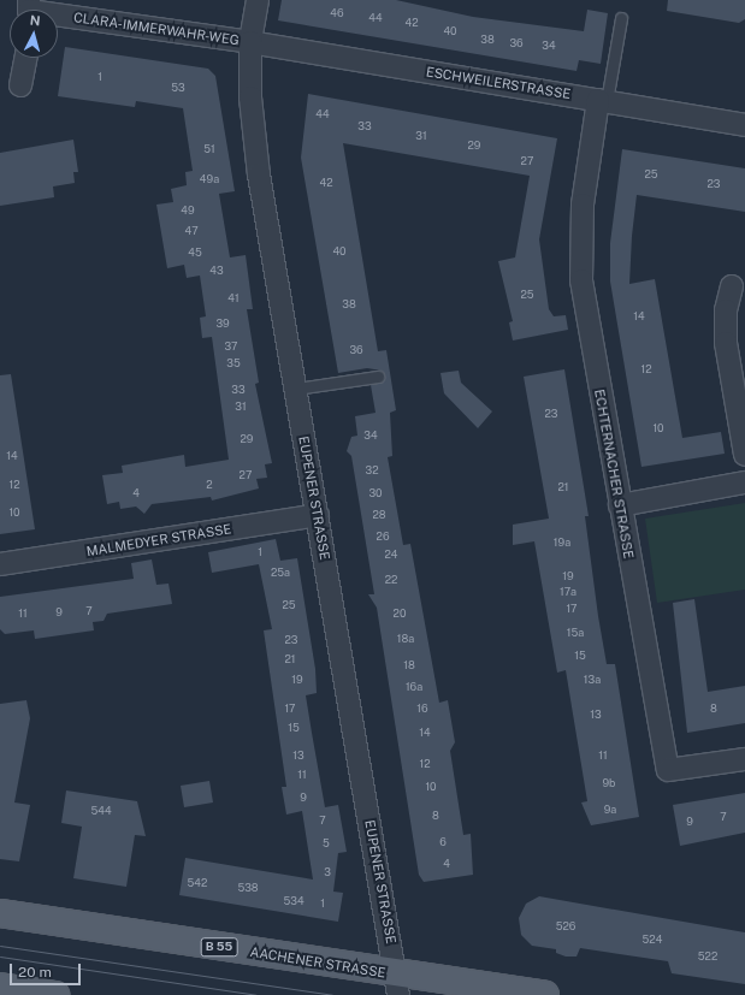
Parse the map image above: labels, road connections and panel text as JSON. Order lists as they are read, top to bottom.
{
  "streets": {
    "main road": ["B 55", "AACHENER STRASSE"],
    "street": [
      "CLARA-IMMERWAHR-WEG",
      "ESCHWEILERSTRASSE",
      "ECHTERNACHER STRASSE",
      "EUPENER STRASSE",
      "MALMEDYER STRASSE"
    ]
  },
  "crossings": [
    ["CLARA-IMMERWAHR-WEG", "ESCHWEILERSTRASSE"],
    ["CLARA-IMMERWAHR-WEG", "EUPENER STRASSE"],
    ["ESCHWEILERSTRASSE", "ECHTERNACHER STRASSE"],
    ["ESCHWEILERSTRASSE", "EUPENER STRASSE"],
    ["EUPENER STRASSE", "MALMEDYER STRASSE"],
    ["EUPENER STRASSE", "AACHENER STRASSE"]
  ],
  "house_numbers": [
    "46",
    "44",
    "42",
    "40",
    "38",
    "36",
    "34",
    "1",
    "53",
    "44",
    "33",
    "31",
    "29",
    "51",
    "27",
    "25",
    "49a",
    "42",
    "23",
    "49",
    "47",
    "40",
    "45",
    "43",
    "25",
    "41",
    "38",
    "14",
    "39",
    "37",
    "36",
    "35",
    "12",
    "33",
    "31",
    "23",
    "10",
    "34",
    "29",
    "14",
    "32",
    "27",
    "12",
    "2",
    "21",
    "4",
    "30",
    "10",
    "28",
    "26",
    "19a",
    "1",
    "24",
    "25a",
    "19",
    "22",
    "17a",
    "25",
    "17",
    "7",
    "9",
    "11",
    "20",
    "15a",
    "18a",
    "23",
    "15",
    "21",
    "18",
    "19",
    "13a",
    "16a",
    "17",
    "16",
    "8",
    "13",
    "15",
    "14",
    "13",
    "11",
    "12",
    "11",
    "9b",
    "10",
    "9",
    "9a",
    "544",
    "8",
    "7",
    "7",
    "9",
    "6",
    "5",
    "4",
    "3",
    "542",
    "538",
    "534",
    "1",
    "526",
    "524",
    "522"
  ],
  "scale_bar": "20 m",
  "north": "top"
}
